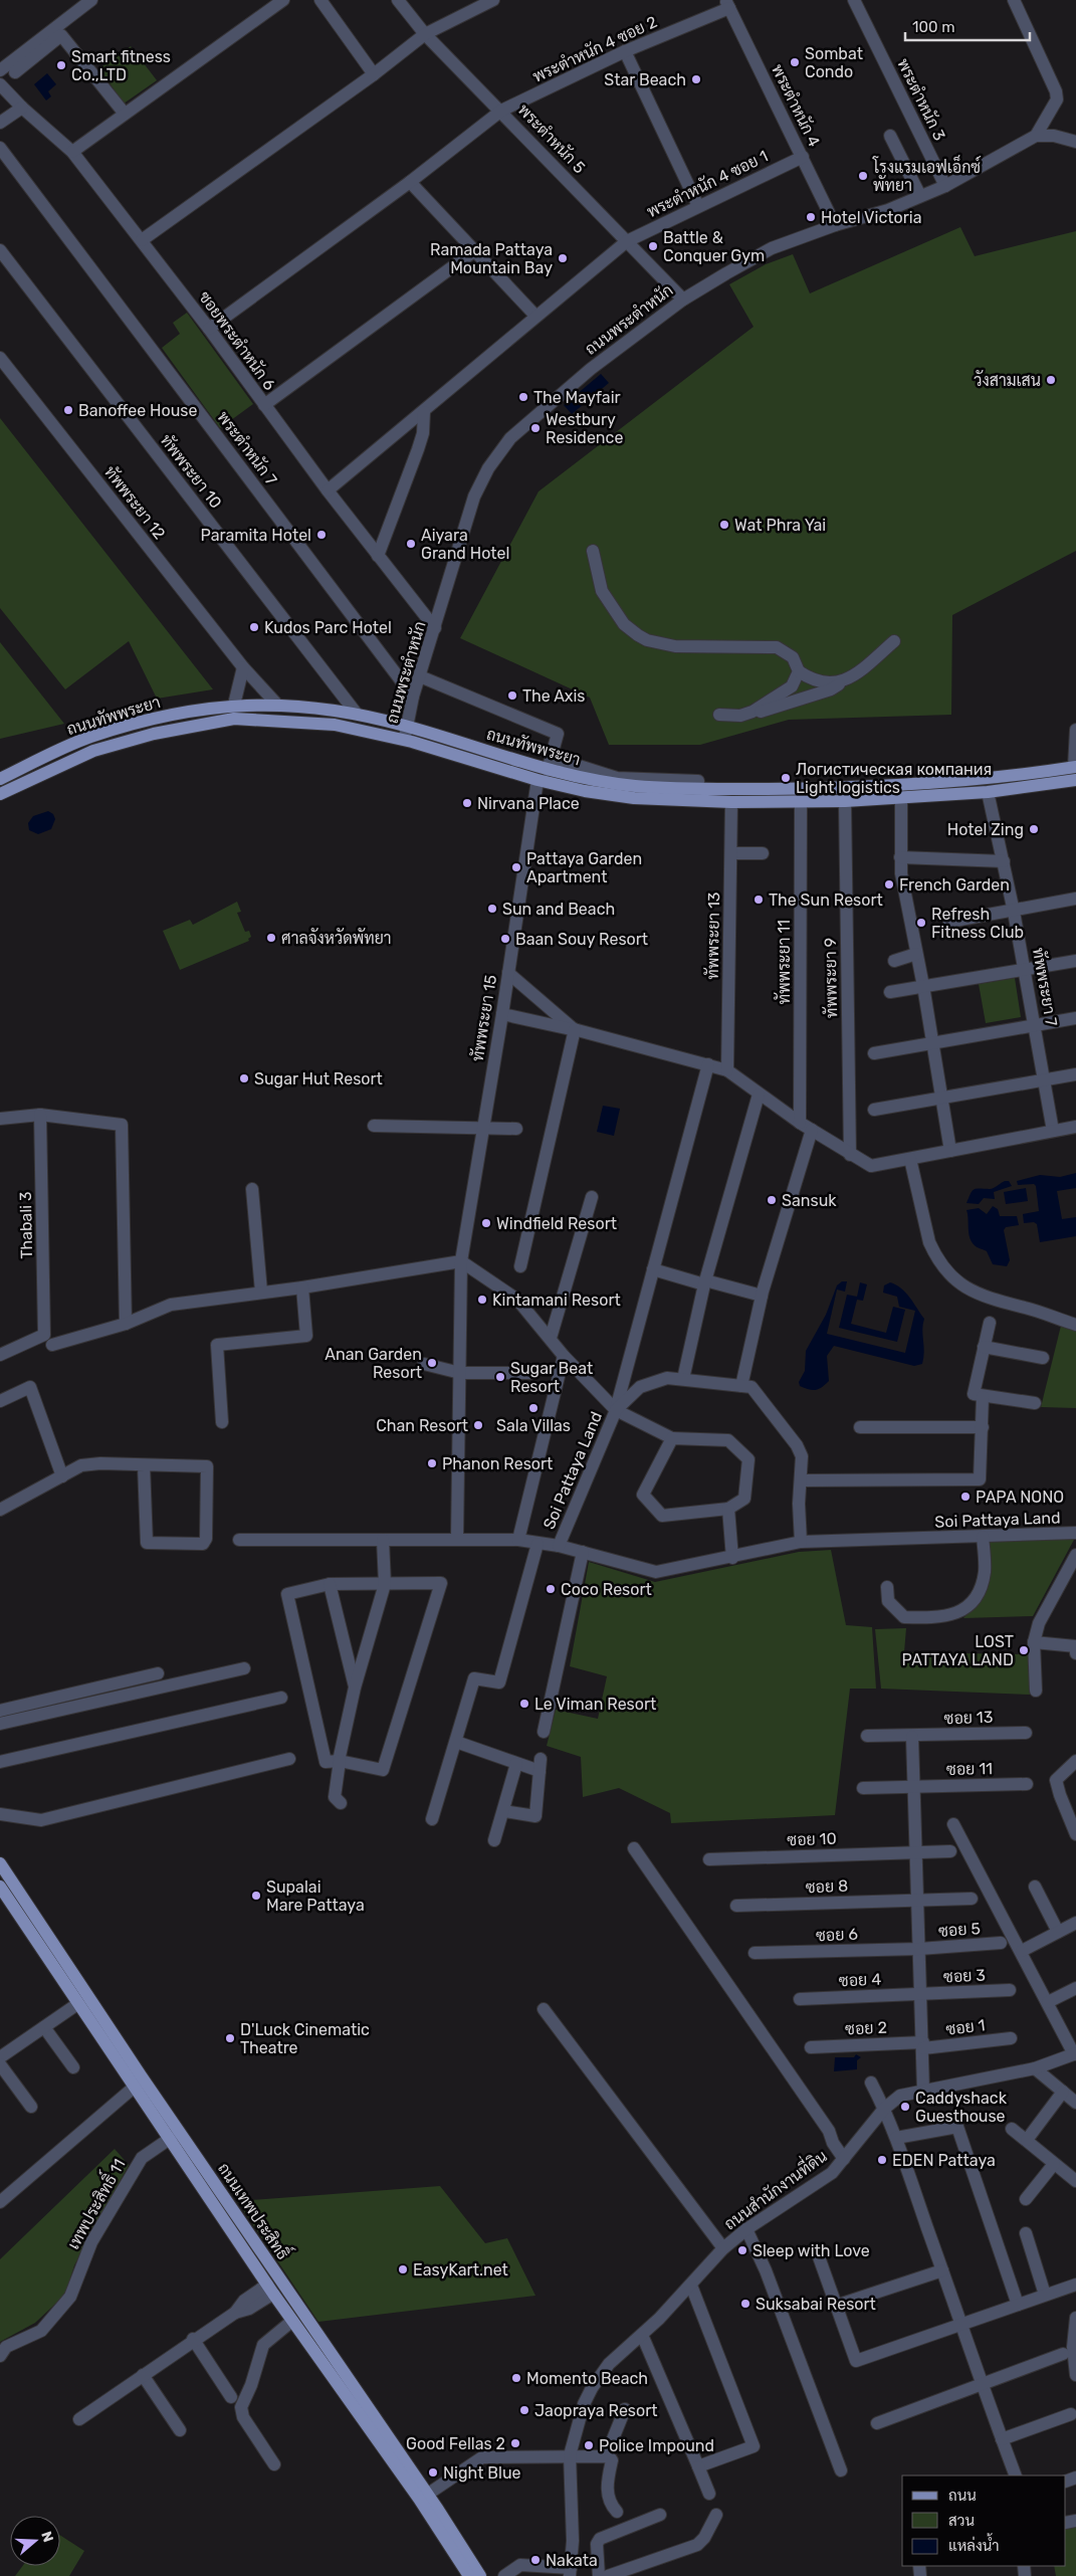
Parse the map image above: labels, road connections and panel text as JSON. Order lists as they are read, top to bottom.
{
  "streets": {
    "main road": ["ถนนทัพพระยา", "ถนนเทพประสิทธิ์"],
    "street": [
      "พระตำหนัก 4 ซอย 2",
      "พระตำหนัก 3",
      "พระตำหนัก 4",
      "พระตำหนัก 5",
      "พระตำหนัก 4 ซอย 1",
      "ถนนพระตำหนัก",
      "ซอยพระตำหนัก 6",
      "พระตำหนัก 7",
      "ทัพพระยา 10",
      "ทัพพระยา 12",
      "ทัพพระยา 13",
      "ทัพพระยา 11",
      "ทัพพระยา 9",
      "ทัพพระยา 7",
      "ทัพพระยา 15",
      "Thabali 3",
      "Soi Pattaya Land",
      "ซอย 13",
      "ซอย 11",
      "ซอย 10",
      "ซอย 8",
      "ซอย 5",
      "ซอย 6",
      "ซอย 3",
      "ซอย 4",
      "ซอย 1",
      "ซอย 2",
      "ถนนสำนักงานที่ดิน",
      "เทพประสิทธิ์ 11"
    ]
  },
  "crossings": [
    ["พระตำหนัก 4 ซอย 2", "พระตำหนัก 4"],
    ["พระตำหนัก 4 ซอย 2", "พระตำหนัก 5"],
    ["พระตำหนัก 4 ซอย 2", "ซอยพระตำหนัก 6"],
    ["พระตำหนัก 3", "ถนนพระตำหนัก"],
    ["พระตำหนัก 4", "พระตำหนัก 4 ซอย 1"],
    ["พระตำหนัก 4", "ถนนพระตำหนัก"],
    ["พระตำหนัก 5", "พระตำหนัก 4 ซอย 1"],
    ["พระตำหนัก 5", "ถนนพระตำหนัก"],
    ["พระตำหนัก 4 ซอย 1", "ซอยพระตำหนัก 6"],
    ["ถนนพระตำหนัก", "ซอยพระตำหนัก 6"],
    ["ถนนพระตำหนัก", "พระตำหนัก 7"],
    ["ถนนพระตำหนัก", "ถนนทัพพระยา"],
    ["ทัพพระยา 10", "ถนนทัพพระยา"],
    ["ทัพพระยา 12", "ถนนทัพพระยา"],
    ["ถนนทัพพระยา", "ทัพพระยา 13"],
    ["ถนนทัพพระยา", "ทัพพระยา 11"],
    ["ถนนทัพพระยา", "ทัพพระยา 9"],
    ["ถนนทัพพระยา", "ทัพพระยา 7"],
    ["ถนนทัพพระยา", "ทัพพระยา 15"],
    ["ซอย 5", "ซอย 6"],
    ["ซอย 3", "ซอย 4"],
    ["ซอย 1", "ซอย 2"],
    ["เทพประสิทธิ์ 11", "ถนนเทพประสิทธิ์"]
  ],
  "places": [
    "Sombat Condo",
    "Smart fitness Co.,LTD",
    "Star Beach",
    "โรงแรมเอฟเอ็กซ์ พัทยา",
    "Hotel Victoria",
    "Battle & Conquer Gym",
    "Ramada Pattaya Mountain Bay",
    "วังสามเสน",
    "The Mayfair",
    "Banoffee House",
    "Westbury Residence",
    "Wat Phra Yai",
    "Paramita Hotel",
    "Aiyara Grand Hotel",
    "Kudos Parc Hotel",
    "The Axis",
    "Логистическая компания Light logistics",
    "Nirvana Place",
    "Hotel Zing",
    "Pattaya Garden Apartment",
    "French Garden",
    "The Sun Resort",
    "Sun and Beach",
    "Refresh Fitness Club",
    "ศาลจังหวัดพัทยา",
    "Baan Souy Resort",
    "Sugar Hut Resort",
    "Sansuk",
    "Windfield Resort",
    "Kintamani Resort",
    "Anan Garden Resort",
    "Sugar Beat Resort",
    "Sala Villas",
    "Chan Resort",
    "Phanon Resort",
    "PAPA NONO",
    "Coco Resort",
    "LOST PATTAYA LAND",
    "Le Viman Resort",
    "Supalai Mare Pattaya",
    "D'Luck Cinematic Theatre",
    "Caddyshack Guesthouse",
    "EDEN Pattaya",
    "Sleep with Love",
    "EasyKart.net",
    "Suksabai Resort",
    "Momento Beach",
    "Jaopraya Resort",
    "Good Fellas 2",
    "Police Impound",
    "Night Blue",
    "Nakata"
  ],
  "legend": ["ถนน", "สวน", "แหล่งน้ำ"],
  "scale_bar": "100 m",
  "north": "right"
}
